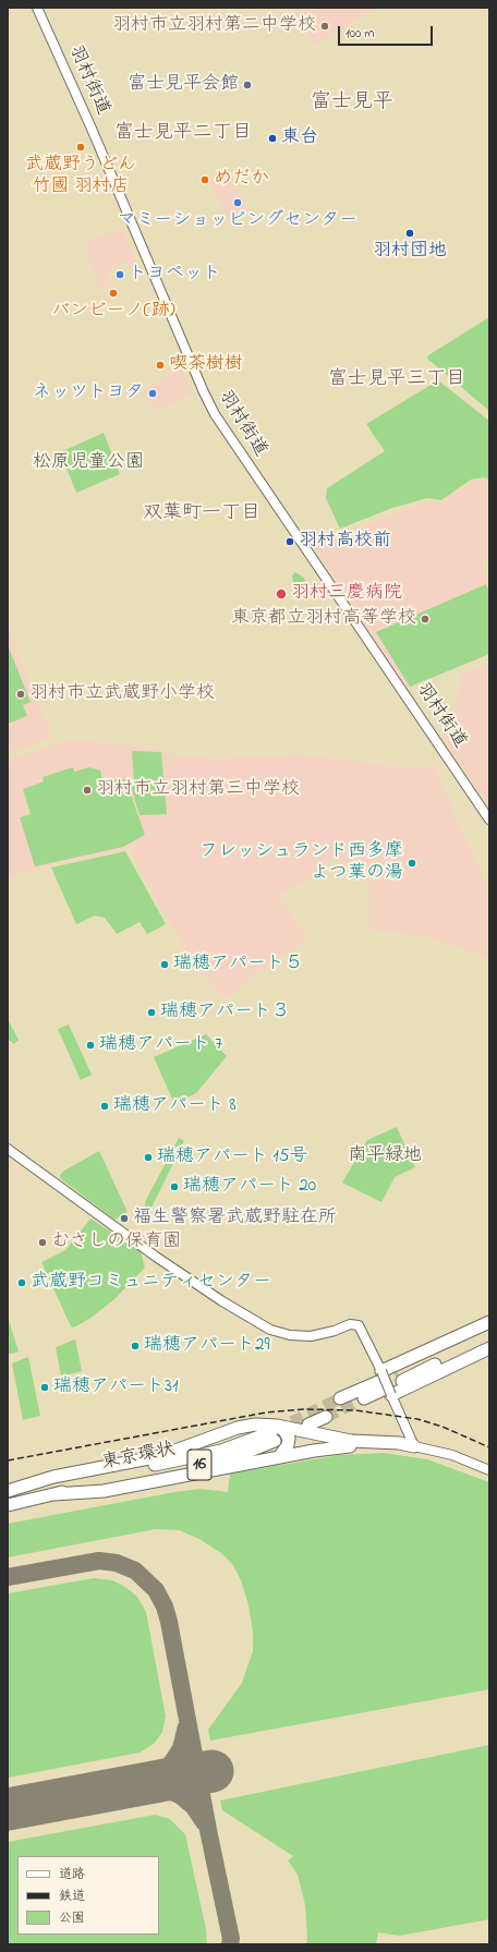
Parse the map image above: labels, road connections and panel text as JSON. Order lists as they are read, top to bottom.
{
  "streets": {
    "highway": ["東京環状", "16"],
    "main road": ["羽村街道"]
  },
  "districts": [
    "富士見平",
    "富士見平二丁目",
    "富士見平三丁目",
    "双葉町一丁目"
  ],
  "parks": ["松原児童公園", "南平緑地"],
  "places": [
    "羽村市立羽村第二中学校",
    "富士見平会館",
    "東台",
    "武蔵野うどん 竹國 羽村店",
    "めだか",
    "マミーショッピングセンター",
    "羽村団地",
    "トヨペット",
    "バンビーノ(跡)",
    "喫茶樹樹",
    "ネッツトヨタ",
    "羽村高校前",
    "羽村三慶病院",
    "東京都立羽村高等学校",
    "羽村市立武蔵野小学校",
    "羽村市立羽村第三中学校",
    "フレッシュランド西多摩 よつ葉の湯",
    "瑞穂アパート５",
    "瑞穂アパート３",
    "瑞穂アパート 7",
    "瑞穂アパート 8",
    "瑞穂アパート 15号",
    "瑞穂アパート 20",
    "福生警察署武蔵野駐在所",
    "むさしの保育園",
    "武蔵野コミュニティセンター",
    "瑞穂アパート29",
    "瑞穂アパート31"
  ],
  "legend": ["道路", "鉄道", "公園"],
  "scale_bar": "100 m"
}
